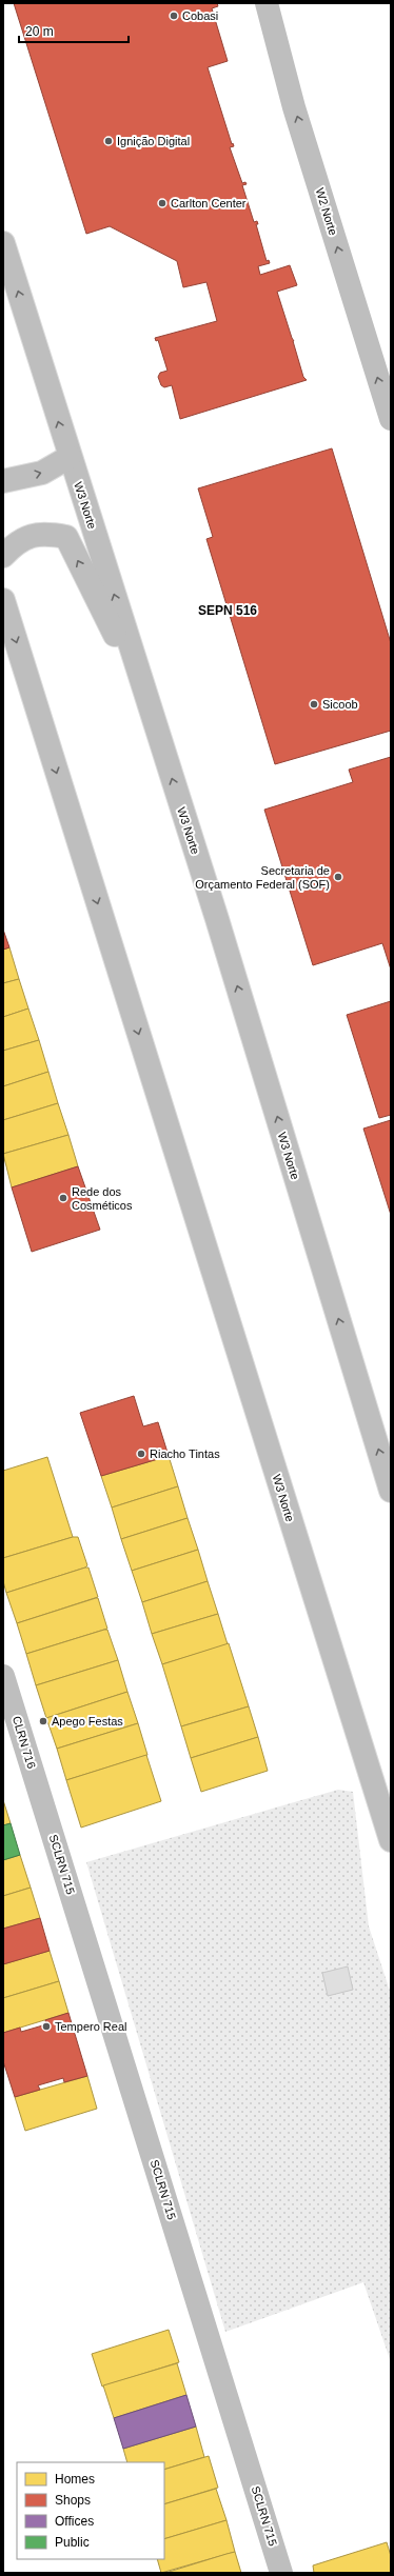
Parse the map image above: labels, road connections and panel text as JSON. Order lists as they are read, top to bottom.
{
  "streets": {
    "main road": [
      "W2 Norte",
      "W3 Norte",
      "CLRN 716",
      "SCLRN 715"
    ]
  },
  "crossings": [
    ["CLRN 716", "SCLRN 715"]
  ],
  "one_way": ["W2 Norte"],
  "districts": ["SEPN 516"],
  "places": [
    "Cobasi",
    "Ignição Digital",
    "Carlton Center",
    "Sicoob",
    "Secretaria de Orçamento Federal (SOF)",
    "Rede dos Cosméticos",
    "Riacho Tintas",
    "Apego Festas",
    "Tempero Real"
  ],
  "legend": [
    "Homes",
    "Shops",
    "Offices",
    "Public"
  ],
  "scale_bar": "20 m"
}
